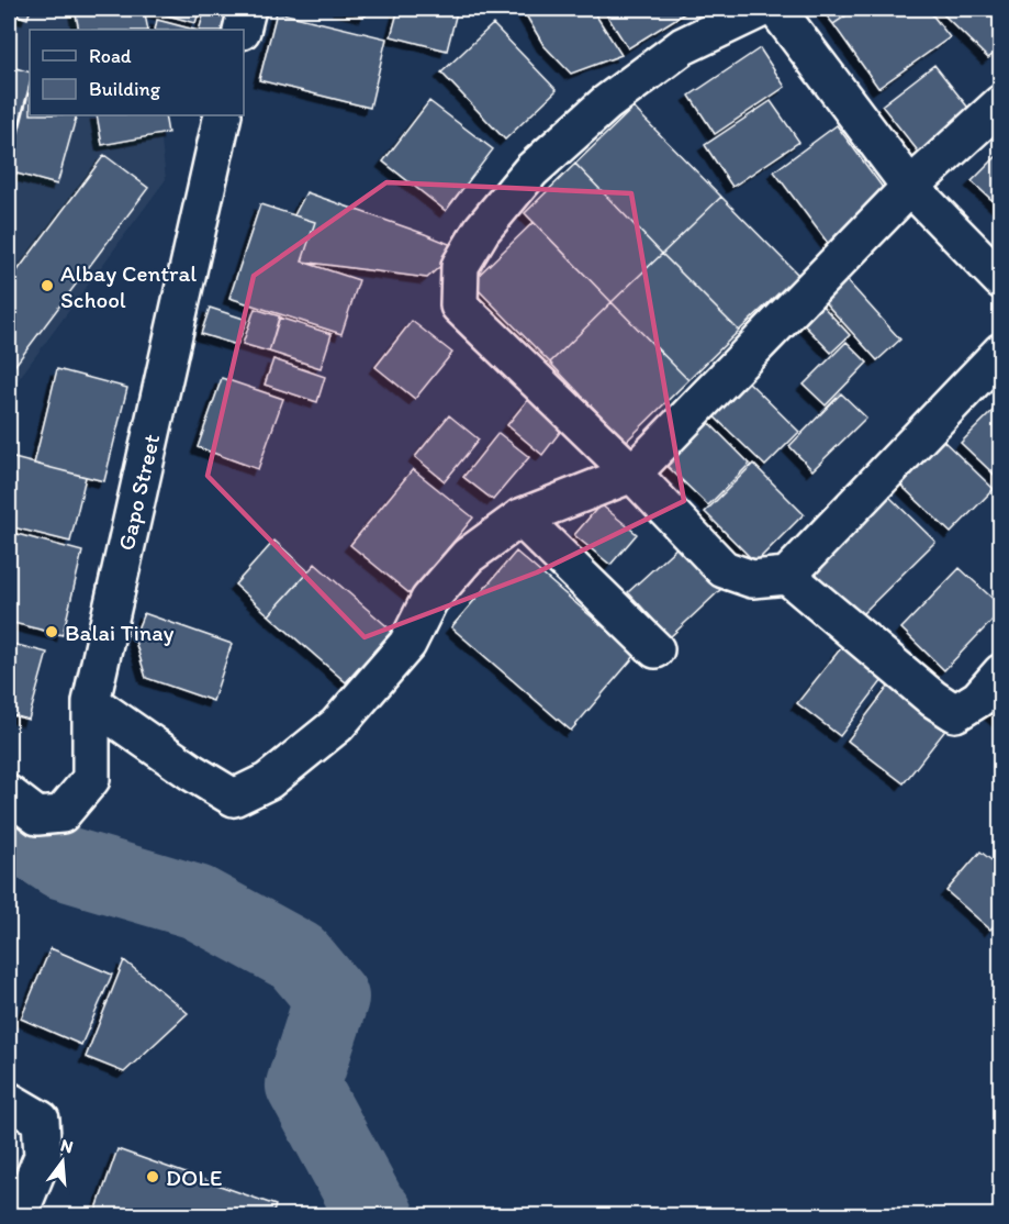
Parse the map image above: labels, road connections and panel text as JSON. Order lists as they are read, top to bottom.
{
  "streets": {
    "street": ["Gapo Street"]
  },
  "places": ["Albay Central School", "Balai Tinay", "DOLE"],
  "legend": ["Road", "Building"],
  "north": "top"
}
